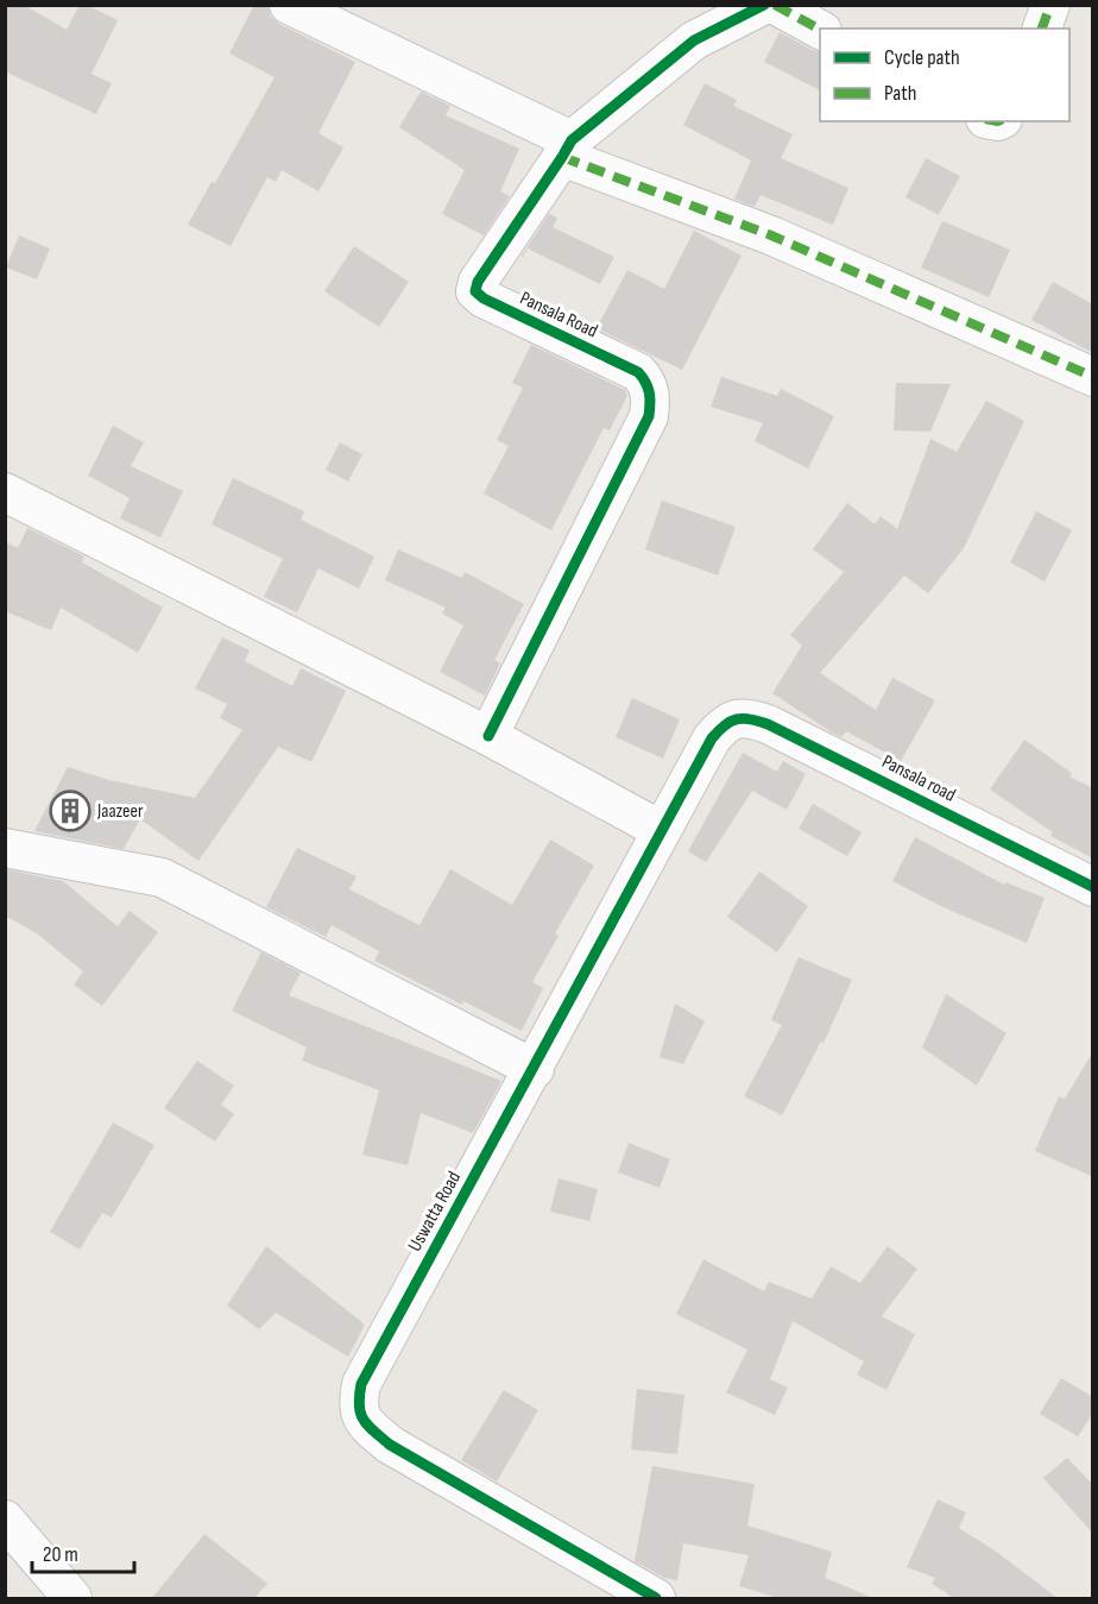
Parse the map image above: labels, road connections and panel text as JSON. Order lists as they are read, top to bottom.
{
  "streets": {
    "street": ["Pansala Road", "Pansala road", "Uswatta Road"]
  },
  "crossings": [
    ["Pansala road", "Uswatta Road"]
  ],
  "places": {
    "building": ["Jaazeer"]
  },
  "legend": ["Cycle path", "Path"],
  "scale_bar": "20 m"
}
